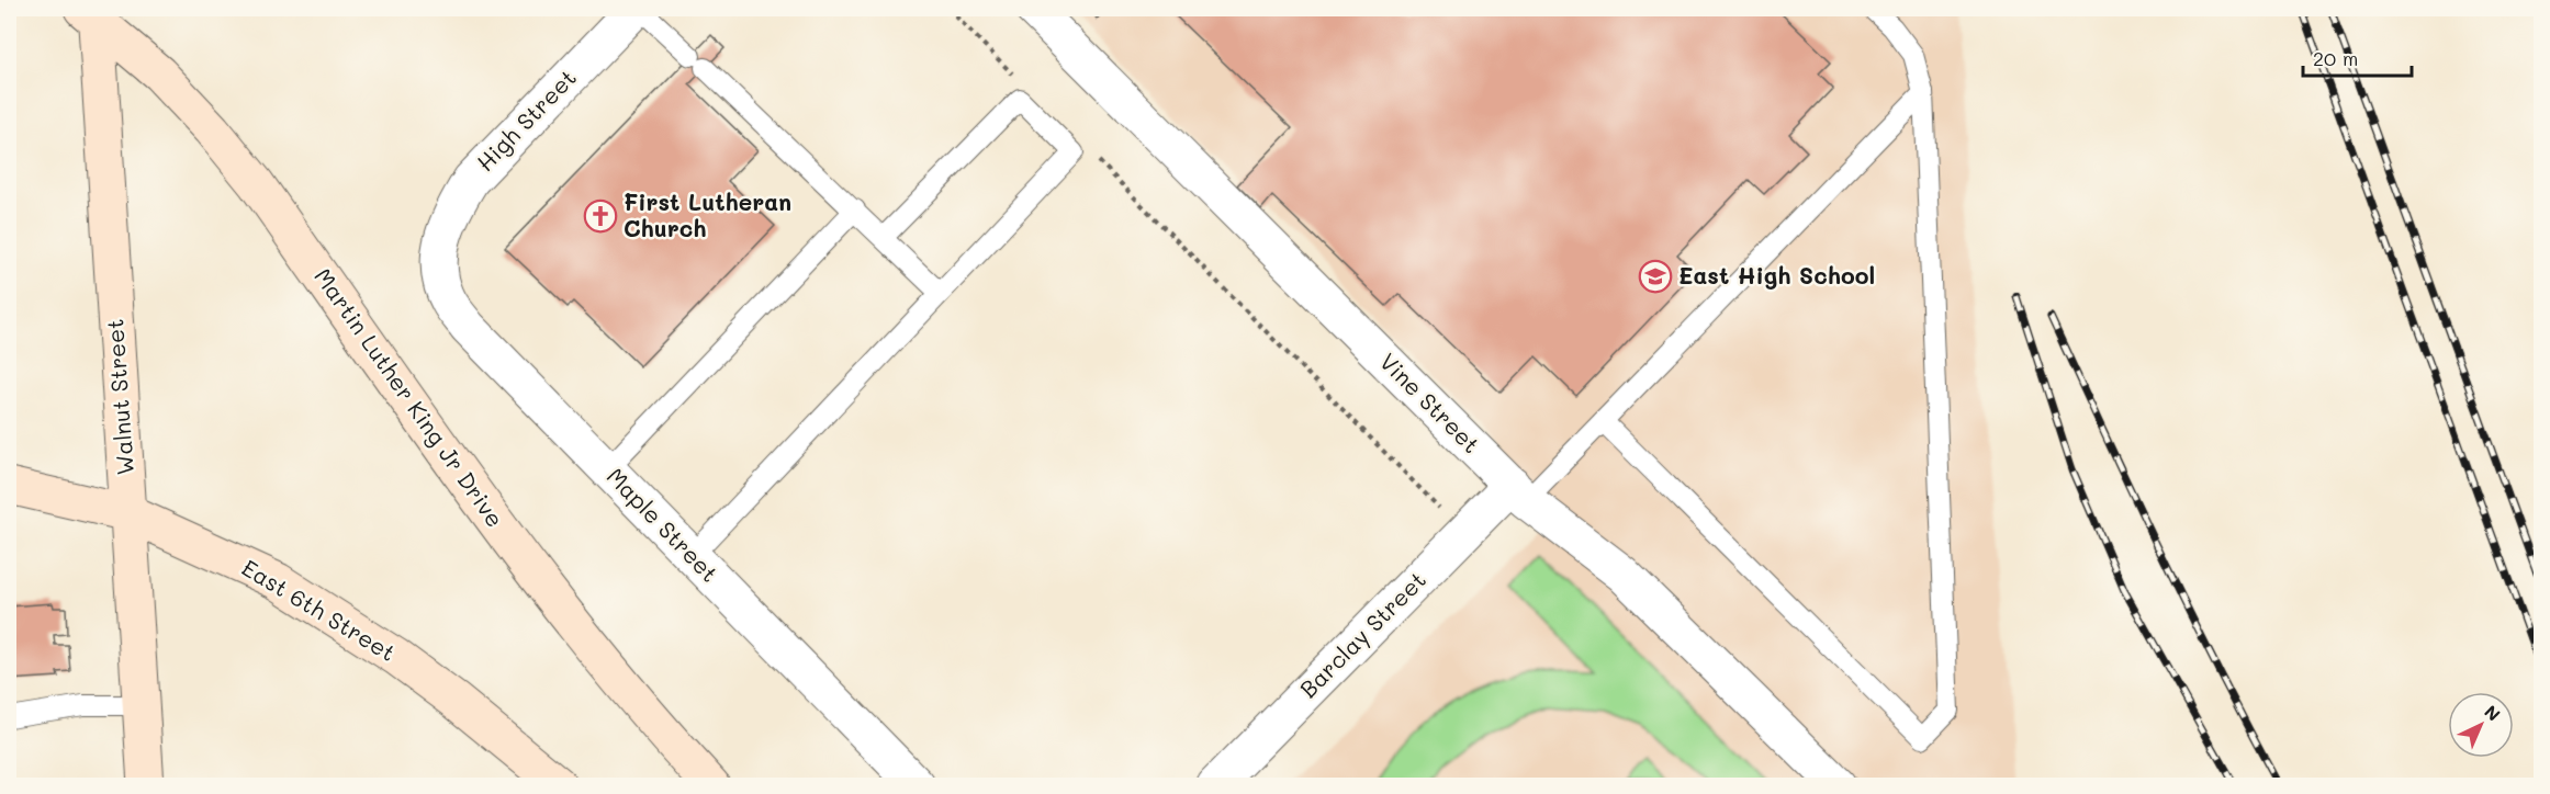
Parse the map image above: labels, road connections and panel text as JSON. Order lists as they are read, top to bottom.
{
  "streets": {
    "main road": ["Walnut Street", "Martin Luther King Jr Drive", "East 6th Street"],
    "street": [
      "High Street",
      "Vine Street",
      "Maple Street",
      "Barclay Street"
    ]
  },
  "crossings": [
    ["High Street", "Maple Street"],
    ["Walnut Street", "Martin Luther King Jr Drive"],
    ["Walnut Street", "East 6th Street"],
    ["Vine Street", "Barclay Street"]
  ],
  "places": {
    "church": ["First Lutheran Church"],
    "school or university": ["East High School"]
  },
  "scale_bar": "20 m",
  "north": "top right"
}
